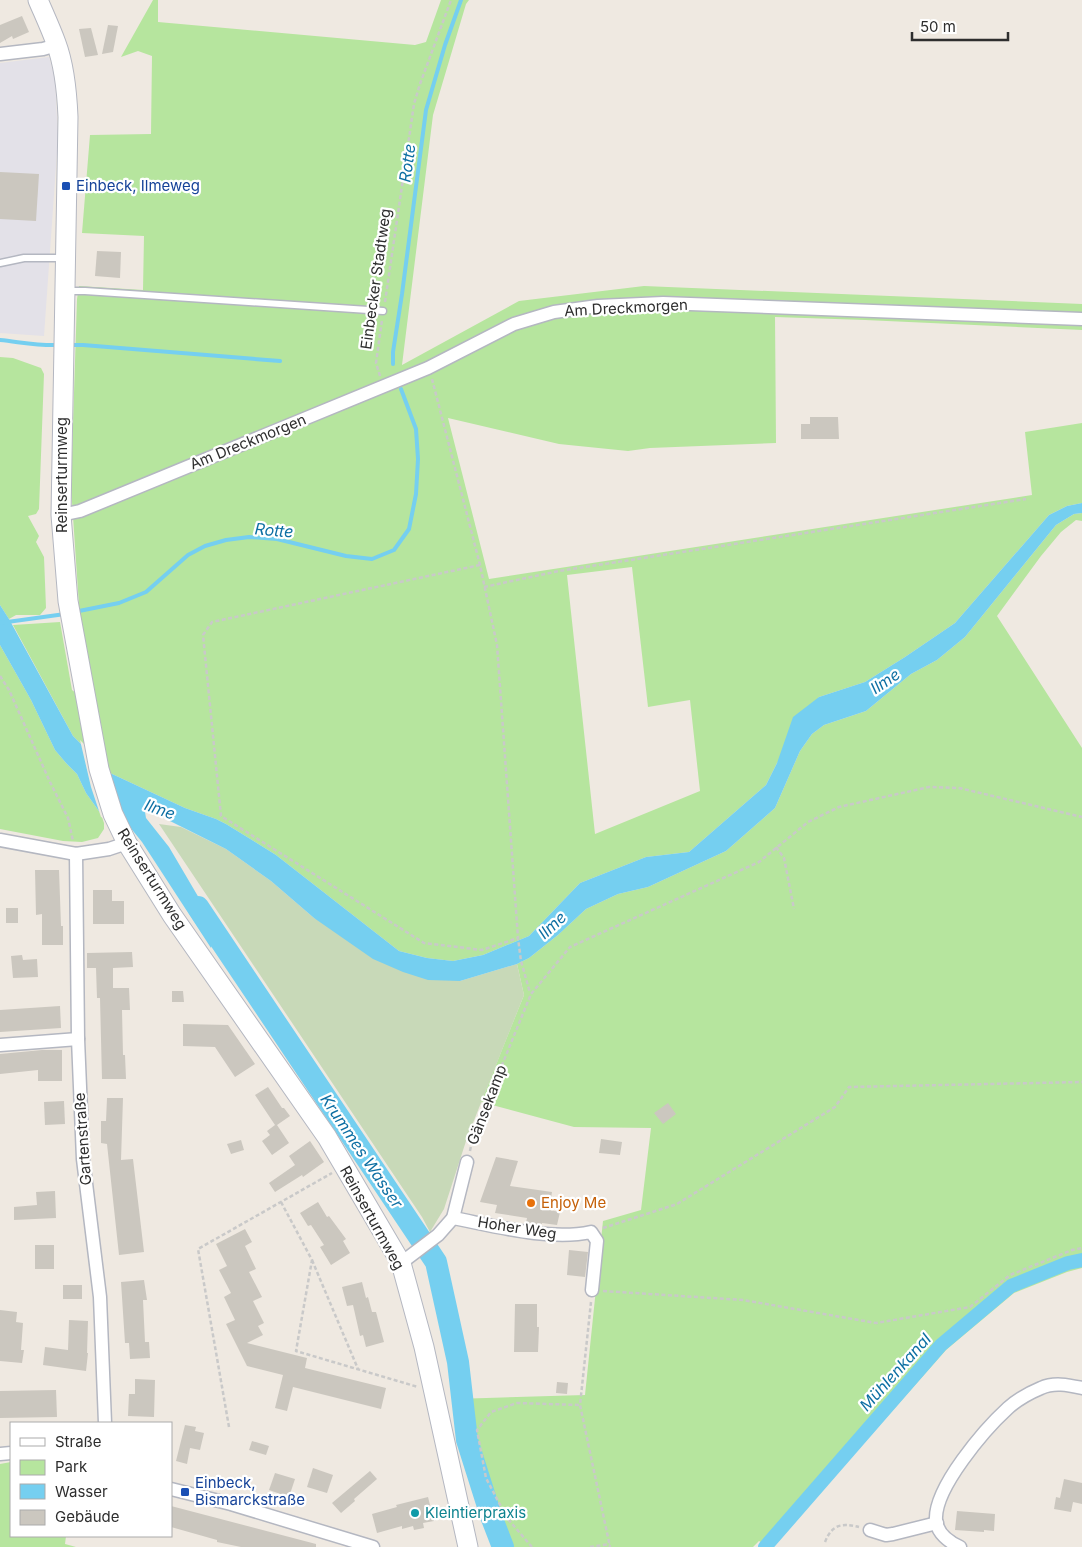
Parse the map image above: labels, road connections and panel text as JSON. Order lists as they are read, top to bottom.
{
  "streets": {
    "main road": ["Reinserturmweg"],
    "street": [
      "Am Dreckmorgen",
      "Gänsekamp",
      "Gartenstraße",
      "Hoher Weg"
    ],
    "path": ["Einbecker Stadtweg"]
  },
  "crossings": [
    ["Einbecker Stadtweg", "Am Dreckmorgen"],
    ["Am Dreckmorgen", "Reinserturmweg"],
    ["Gänsekamp", "Hoher Weg"]
  ],
  "water": [
    "Rotte",
    "Ilme",
    "Krummes Wasser",
    "Mühlenkanal"
  ],
  "places": {
    "transit": ["Einbeck, Ilmeweg", "Einbeck, Bismarckstraße"],
    "other": ["Enjoy Me", "Kleintierpraxis"]
  },
  "legend": [
    "Straße",
    "Park",
    "Wasser",
    "Gebäude"
  ],
  "scale_bar": "50 m"
}
